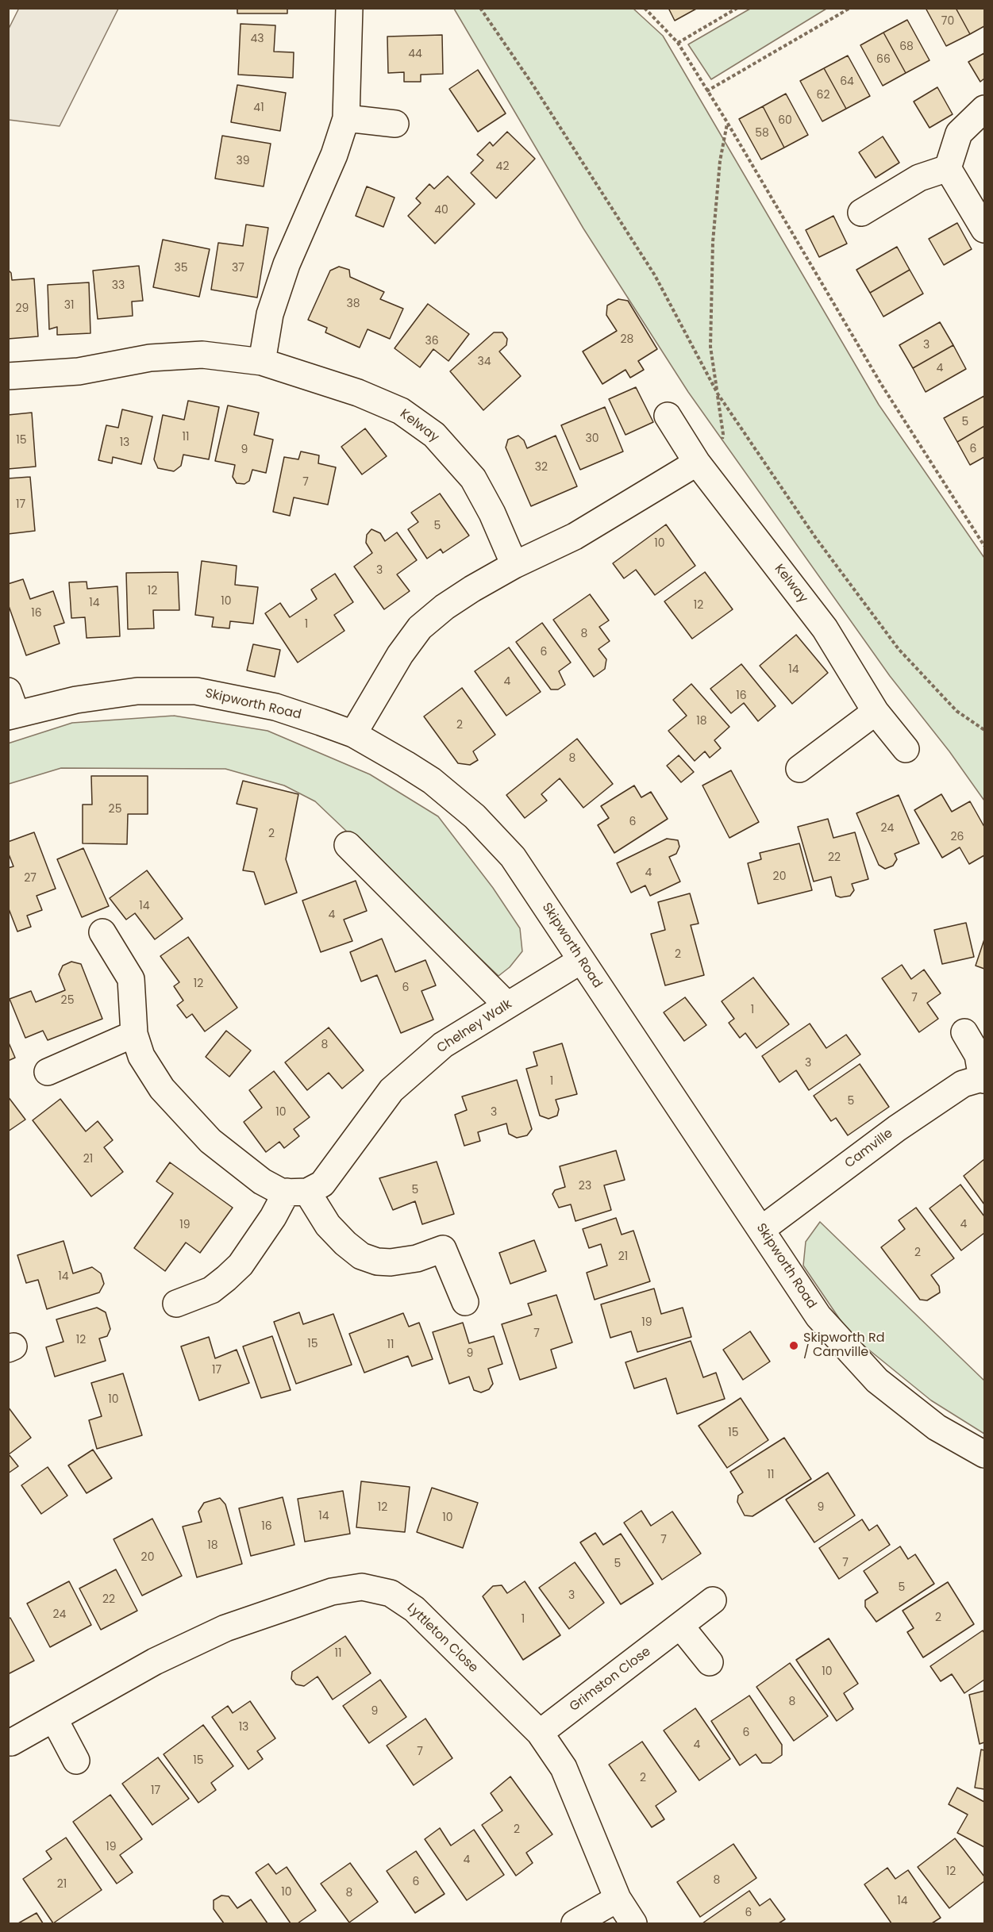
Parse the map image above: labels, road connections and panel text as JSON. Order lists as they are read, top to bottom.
{
  "streets": {
    "street": [
      "Kelway",
      "Skipworth Road",
      "Chelney Walk",
      "Camville",
      "Lyttleton Close",
      "Grimston Close"
    ]
  },
  "crossings": [
    ["Skipworth Road", "Chelney Walk"],
    ["Skipworth Road", "Camville"],
    ["Lyttleton Close", "Grimston Close"]
  ],
  "places": ["Skipworth Rd / Camville"],
  "house_numbers": [
    "70",
    "43",
    "68",
    "44",
    "66",
    "64",
    "62",
    "41",
    "60",
    "58",
    "39",
    "42",
    "40",
    "35",
    "37",
    "33",
    "38",
    "31",
    "29",
    "28",
    "36",
    "3",
    "34",
    "4",
    "5",
    "11",
    "30",
    "15",
    "13",
    "6",
    "9",
    "32",
    "7",
    "17",
    "5",
    "10",
    "3",
    "12",
    "10",
    "14",
    "12",
    "16",
    "1",
    "8",
    "6",
    "14",
    "4",
    "16",
    "18",
    "2",
    "8",
    "25",
    "6",
    "24",
    "2",
    "26",
    "22",
    "4",
    "20",
    "27",
    "14",
    "4",
    "2",
    "12",
    "6",
    "7",
    "25",
    "1",
    "8",
    "3",
    "1",
    "5",
    "10",
    "3",
    "21",
    "23",
    "5",
    "4",
    "19",
    "2",
    "21",
    "14",
    "19",
    "7",
    "12",
    "15",
    "11",
    "9",
    "17",
    "10",
    "15",
    "11",
    "12",
    "9",
    "14",
    "10",
    "16",
    "7",
    "18",
    "20",
    "7",
    "5",
    "5",
    "3",
    "22",
    "24",
    "2",
    "1",
    "11",
    "10",
    "8",
    "9",
    "13",
    "6",
    "4",
    "7",
    "15",
    "2",
    "17",
    "2",
    "19",
    "4",
    "12",
    "8",
    "6",
    "21",
    "10",
    "8",
    "14",
    "6"
  ]
}
